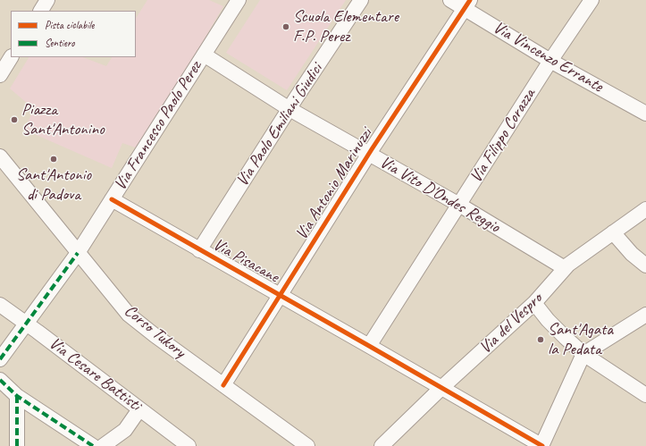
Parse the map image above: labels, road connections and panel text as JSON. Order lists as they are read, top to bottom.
{
  "streets": {
    "street": [
      "Via Vincenzo Errante",
      "Via Paolo Emiliani Giudici",
      "Via Francesco Paolo Perez",
      "Via Filippo Corazza",
      "Via Antonio Marinuzzi",
      "Via Vito D'Ondes Reggio",
      "Via Pisacane",
      "Via del Vespro",
      "Corso Tukory",
      "Via Cesare Battisti"
    ]
  },
  "crossings": [
    ["Via Vincenzo Errante", "Via Filippo Corazza"],
    ["Via Vincenzo Errante", "Via Antonio Marinuzzi"],
    ["Via Paolo Emiliani Giudici", "Via Vito D'Ondes Reggio"],
    ["Via Paolo Emiliani Giudici", "Via Pisacane"],
    ["Via Francesco Paolo Perez", "Via Vito D'Ondes Reggio"],
    ["Via Francesco Paolo Perez", "Via Pisacane"],
    ["Via Francesco Paolo Perez", "Corso Tukory"],
    ["Via Francesco Paolo Perez", "Via Cesare Battisti"],
    ["Via Filippo Corazza", "Via Vito D'Ondes Reggio"],
    ["Via Filippo Corazza", "Via Pisacane"],
    ["Via Antonio Marinuzzi", "Via Vito D'Ondes Reggio"],
    ["Via Antonio Marinuzzi", "Via Pisacane"],
    ["Via Antonio Marinuzzi", "Corso Tukory"],
    ["Via Vito D'Ondes Reggio", "Via del Vespro"],
    ["Via Pisacane", "Via del Vespro"]
  ],
  "places": [
    "Scuola Elementare F.P. Perez",
    "Piazza Sant'Antonino",
    "Sant'Antonio di Padova",
    "Sant'Agata la Pedata"
  ],
  "legend": ["Pista ciclabile", "Sentiero"]
}
